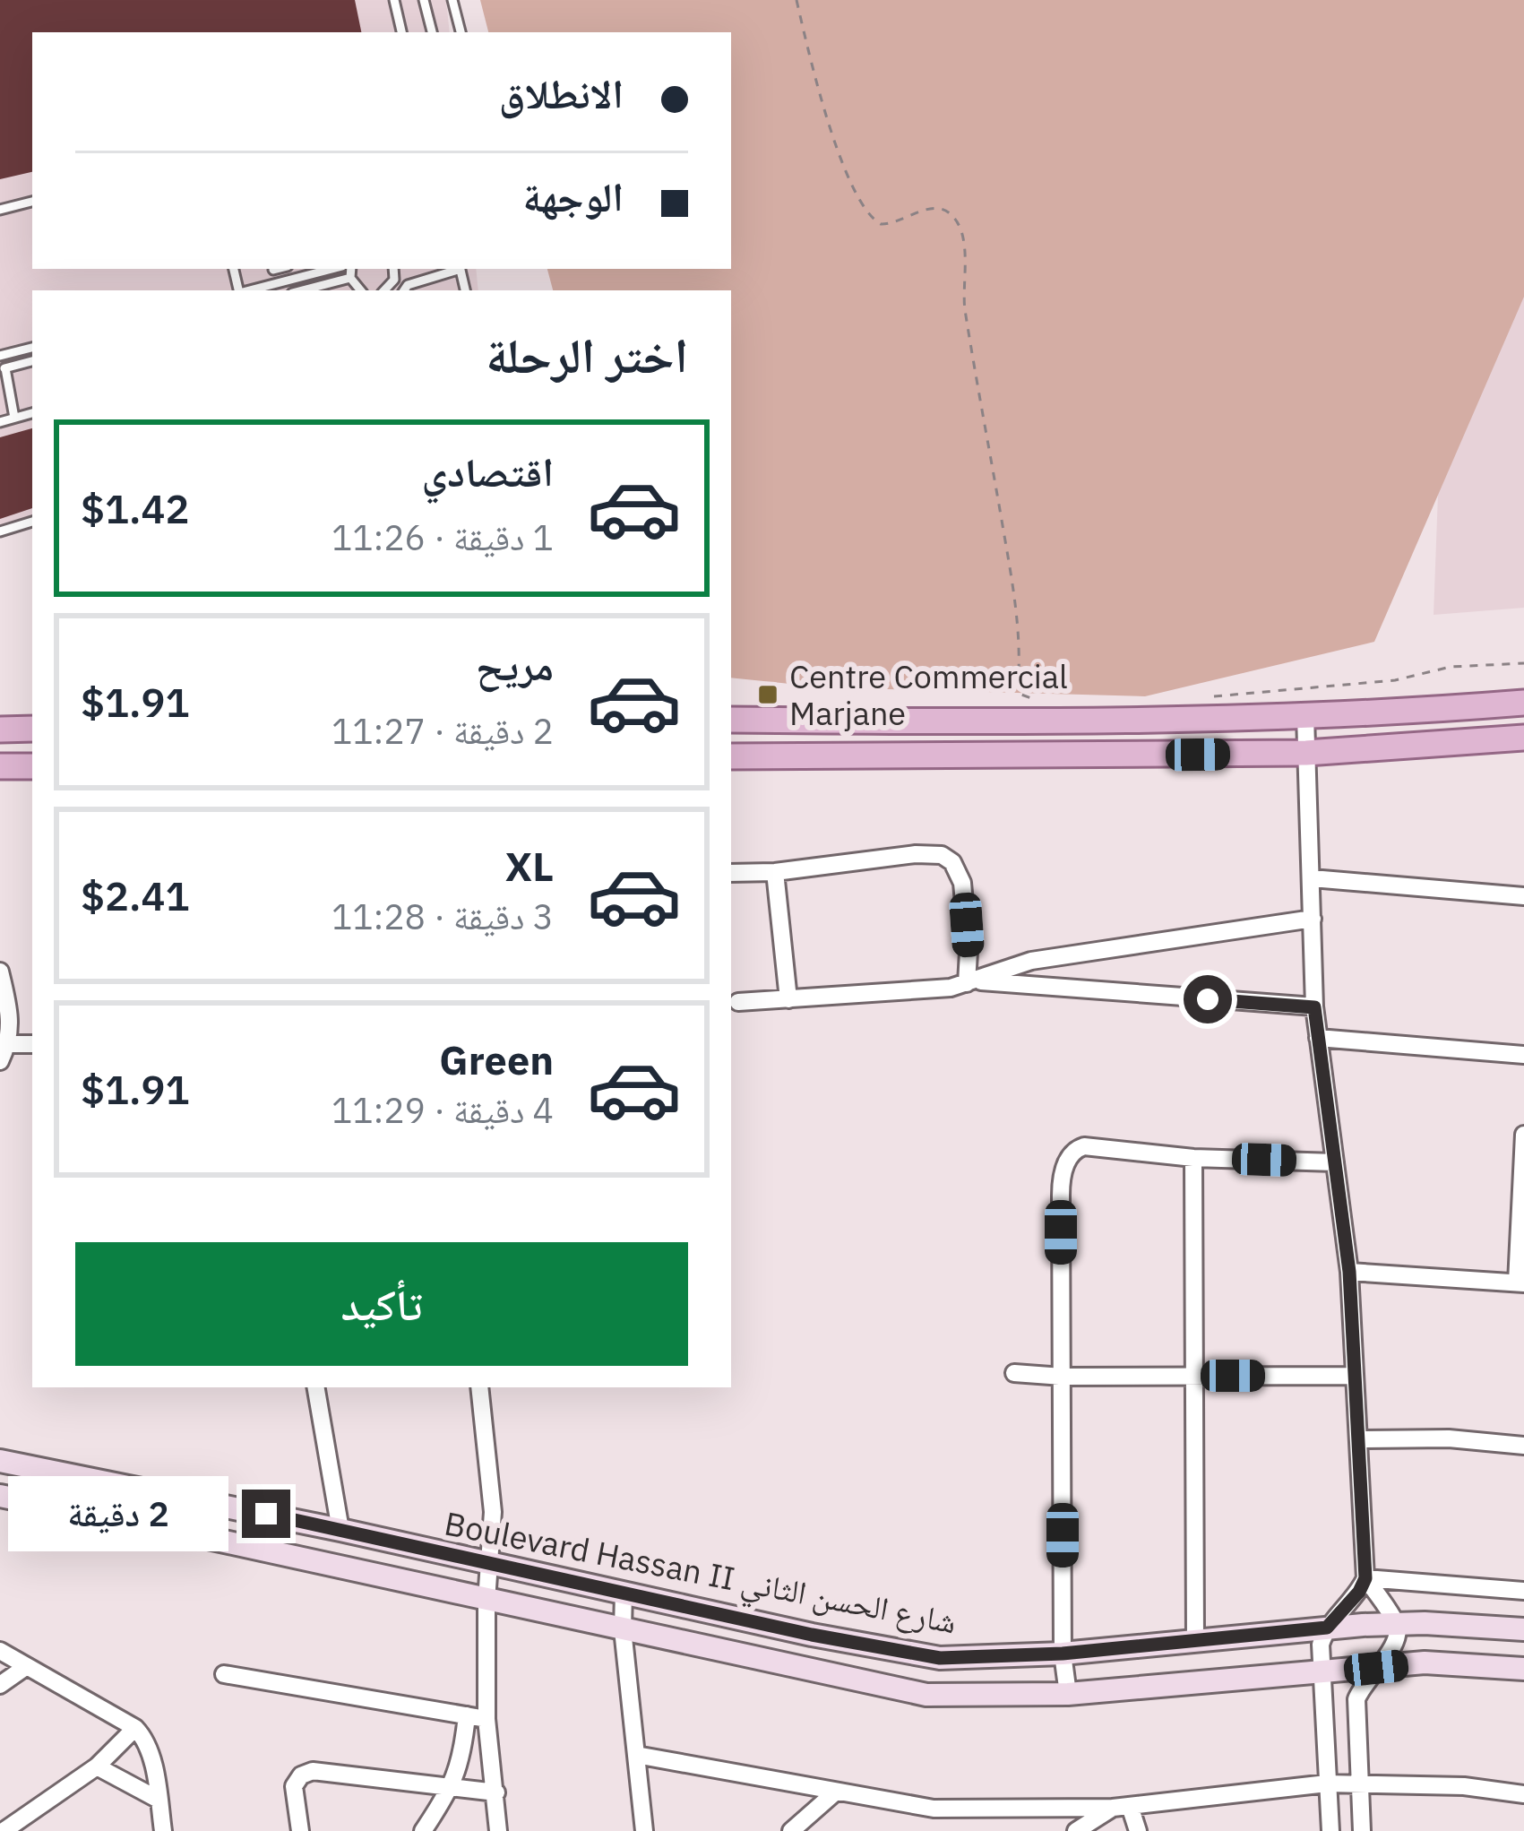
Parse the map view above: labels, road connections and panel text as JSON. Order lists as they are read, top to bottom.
{
  "streets": {
    "main road": ["Boulevard Hassan II شارع الحسن الثاني"]
  },
  "places": {
    "transit": ["Centre Commercial Marjane"]
  },
  "page": {
    "banner": ["الانطلاق", "الوجهة"],
    "heading": "اختر الرحلة",
    "list": [
      {
        "name": "اقتصادي",
        "note": "1 دقيقة · 11:26",
        "value": "$1.42"
      },
      {
        "name": "مريح",
        "note": "2 دقيقة · 11:27",
        "value": "$1.91"
      },
      {
        "name": "XL",
        "note": "3 دقيقة · 11:28",
        "value": "$2.41"
      },
      {
        "name": "Green",
        "note": "4 دقيقة · 11:29",
        "value": "$1.91"
      }
    ],
    "buttons": "تأكيد",
    "bubble": "2 دقيقة"
  }
}
